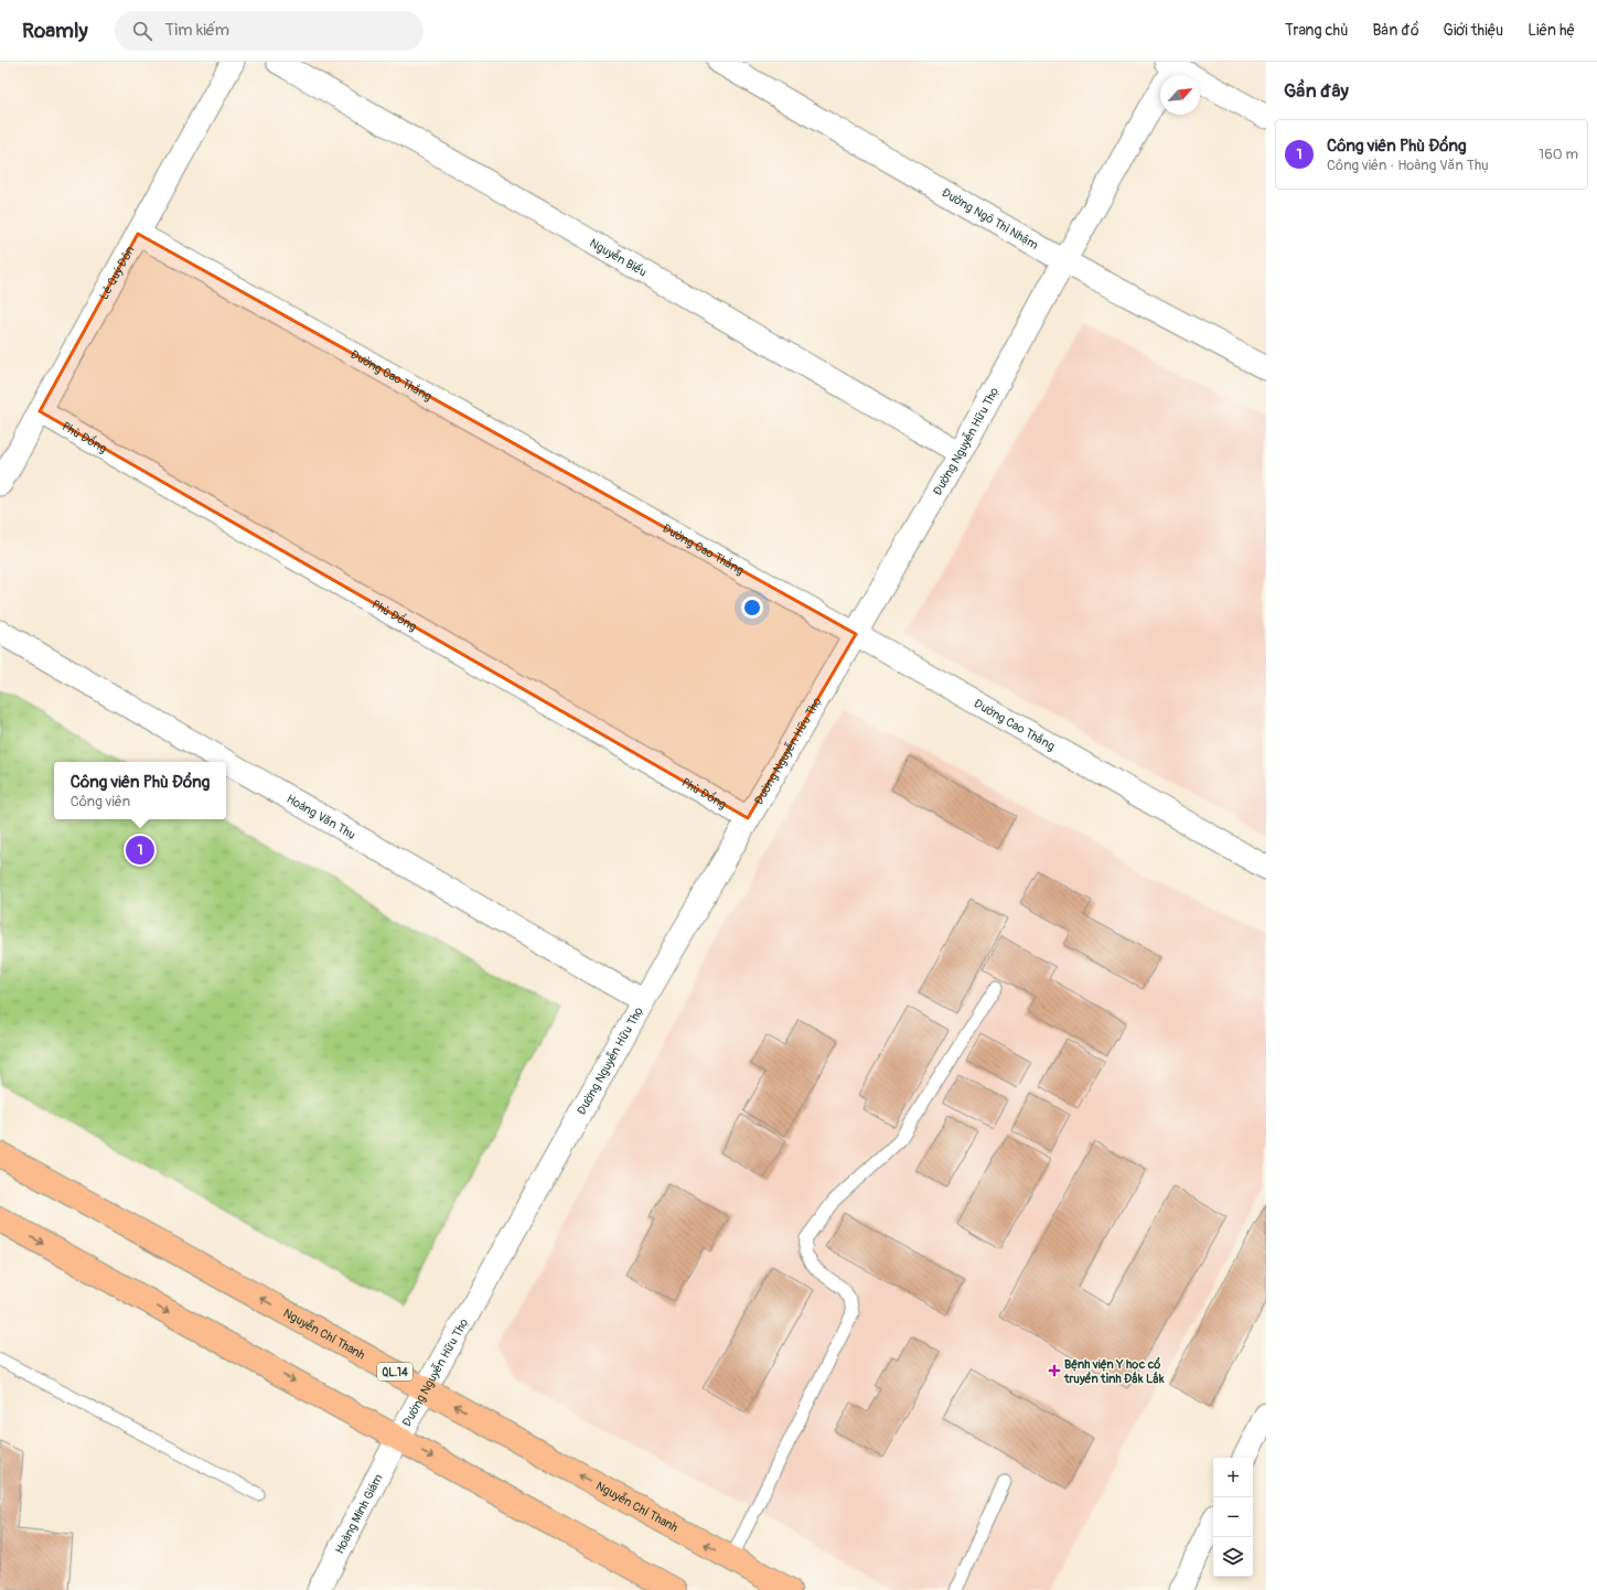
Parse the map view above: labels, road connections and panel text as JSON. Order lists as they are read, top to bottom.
{
  "streets": {
    "main road": ["Nguyễn Chí Thanh", "QL.14"],
    "street": [
      "Đường Ngô Thì Nhậm",
      "Nguyễn Biểu",
      "Lê Quý Đôn",
      "Đường Cao Thắng",
      "Phù Đổng",
      "Đường Nguyễn Hữu Thọ",
      "Hoàng Văn Thụ",
      "Hoàng Minh Giám"
    ]
  },
  "crossings": [
    ["Đường Ngô Thì Nhậm", "Đường Nguyễn Hữu Thọ"],
    ["Nguyễn Biểu", "Đường Nguyễn Hữu Thọ"],
    ["Lê Quý Đôn", "Đường Cao Thắng"],
    ["Lê Quý Đôn", "Phù Đổng"],
    ["Đường Cao Thắng", "Đường Nguyễn Hữu Thọ"],
    ["Phù Đổng", "Đường Nguyễn Hữu Thọ"],
    ["Đường Nguyễn Hữu Thọ", "Hoàng Văn Thụ"],
    ["Đường Nguyễn Hữu Thọ", "Nguyễn Chí Thanh"],
    ["Đường Nguyễn Hữu Thọ", "Hoàng Minh Giám"]
  ],
  "places": {
    "health": ["Bệnh viện Y học cổ truyền tỉnh Đắk Lắk"]
  },
  "north": "top right",
  "page": {
    "header": "Roamly",
    "search": "Tìm kiếm",
    "nav": [
      "Trang chủ",
      "Bản đồ",
      "Giới thiệu",
      "Liên hệ"
    ],
    "heading": "Gần đây",
    "list": [
      {
        "mark": "1",
        "name": "Công viên Phù Đổng",
        "note": "Công viên · Hoàng Văn Thụ",
        "value": "160 m"
      }
    ],
    "popup": ["Công viên Phù Đổng", "Công viên"],
    "pins": "1",
    "map_buttons": ["+", "−"]
  }
}
